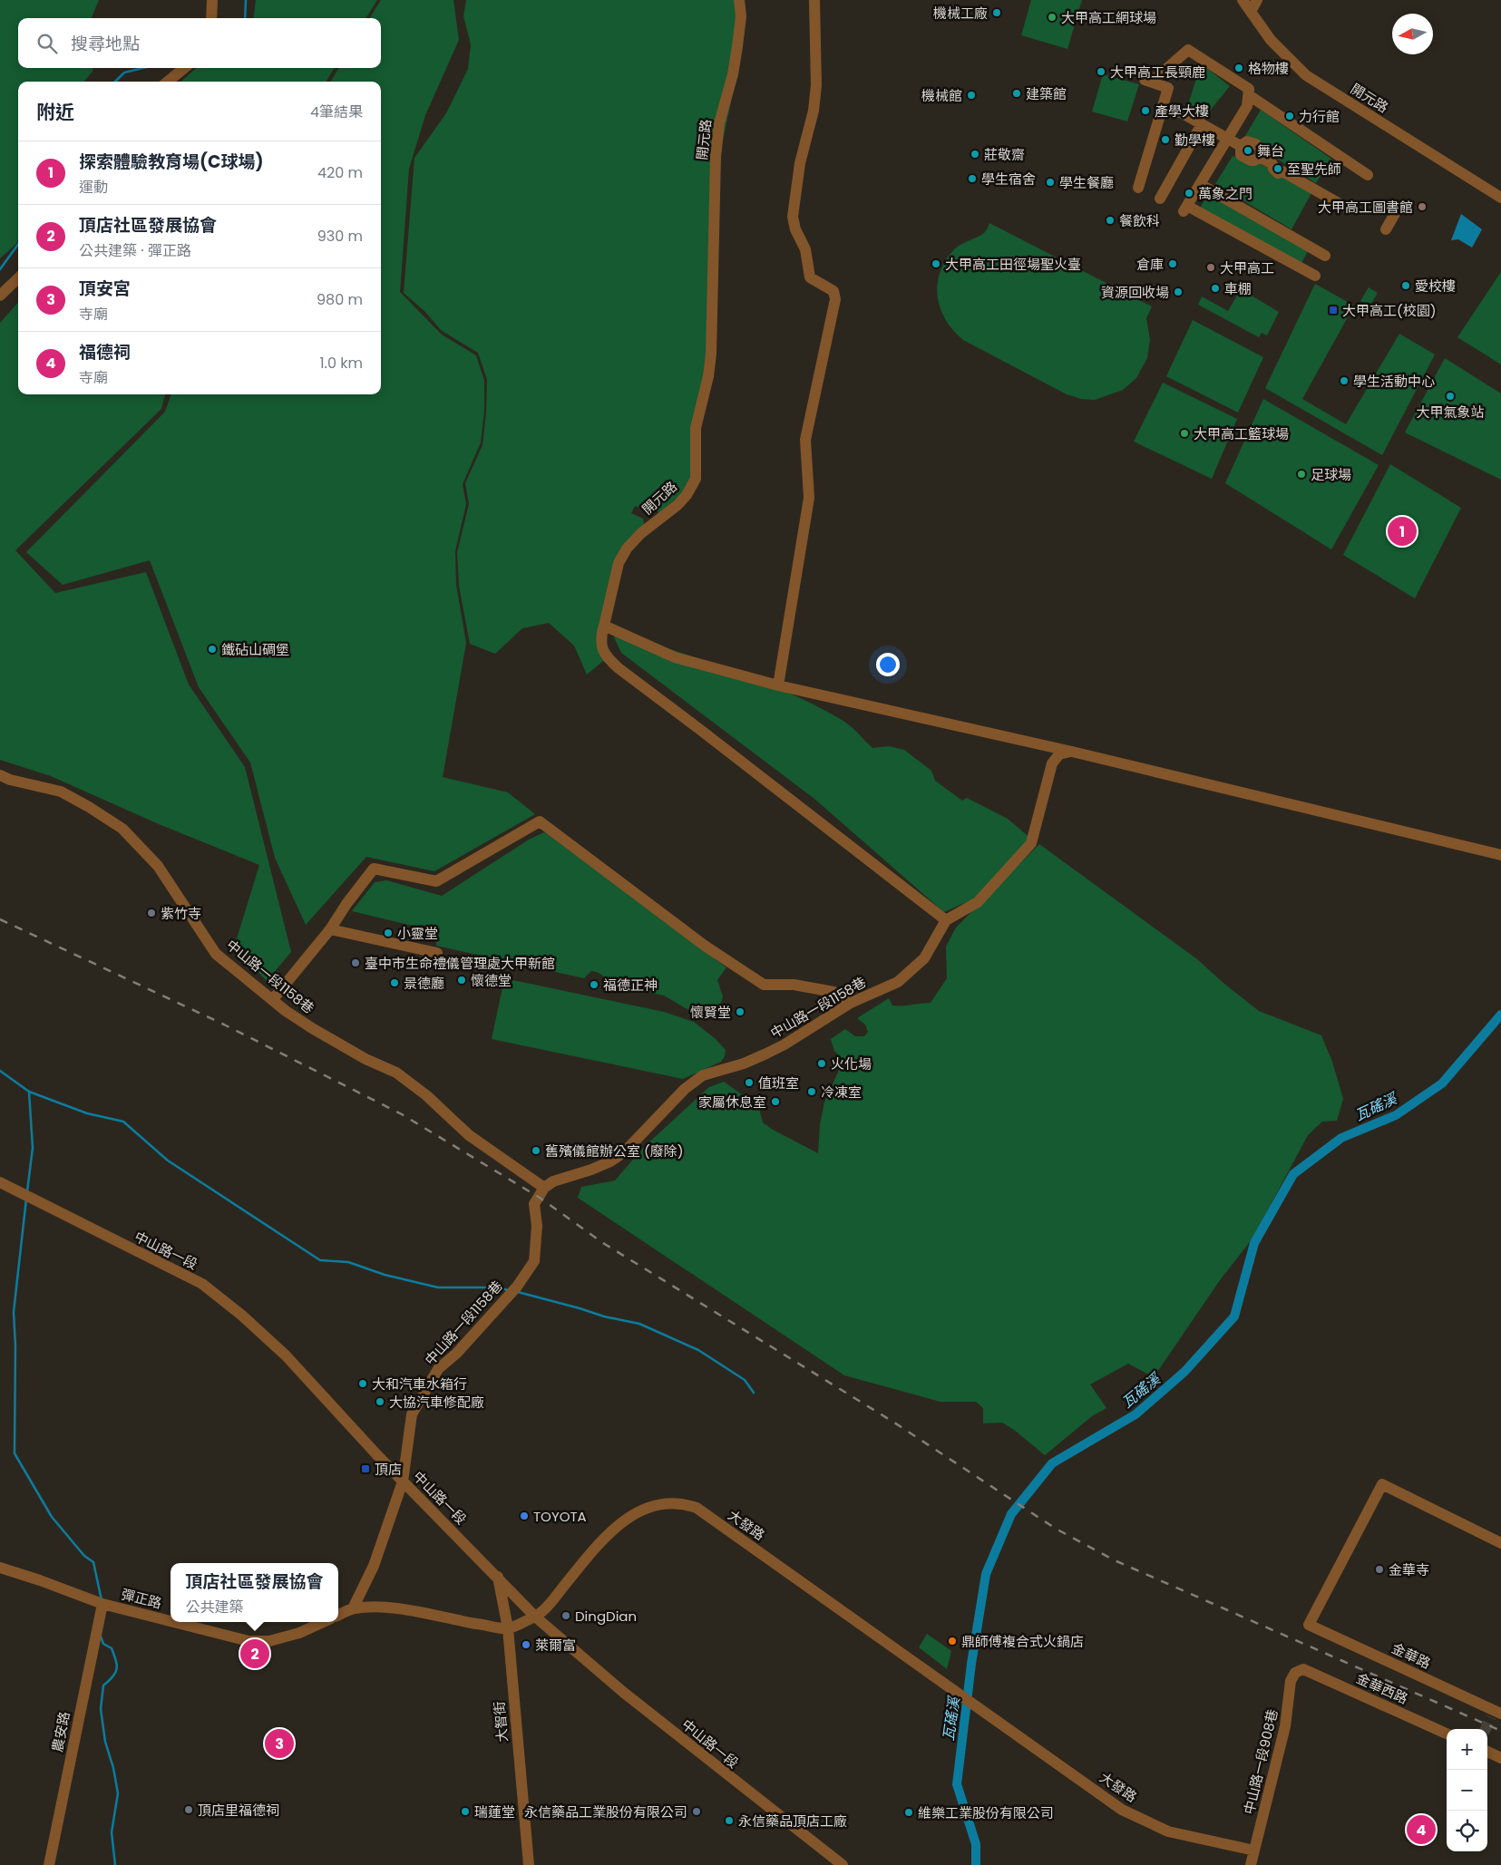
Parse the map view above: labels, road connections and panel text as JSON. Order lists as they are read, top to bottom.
{
  "streets": {
    "street": [
      "開元路",
      "中山路一段1158巷",
      "中山路一段",
      "大發路",
      "彈正路",
      "金華路",
      "金華西路",
      "大智街",
      "農安路",
      "中山路一段908巷"
    ]
  },
  "crossings": [
    ["開元路", "中山路一段1158巷"],
    ["中山路一段1158巷", "中山路一段"],
    ["中山路一段", "大發路"],
    ["中山路一段", "大智街"],
    ["大發路", "中山路一段908巷"],
    ["彈正路", "農安路"],
    ["金華西路", "中山路一段908巷"]
  ],
  "water": ["瓦磘溪"],
  "places": {
    "other": [
      "機械工廠",
      "大甲高工網球場",
      "格物樓",
      "大甲高工長頸鹿",
      "建築館",
      "機械館",
      "產學大樓",
      "力行館",
      "勤學樓",
      "舞台",
      "莊敬齋",
      "至聖先師",
      "學生宿舍",
      "學生餐廳",
      "萬象之門",
      "大甲高工圖書館",
      "餐飲科",
      "大甲高工田徑場聖火臺",
      "倉庫",
      "大甲高工",
      "愛校樓",
      "車棚",
      "資源回收場",
      "學生活動中心",
      "大甲氣象站",
      "大甲高工籃球場",
      "足球場",
      "鐵砧山碉堡",
      "紫竹寺",
      "小靈堂",
      "臺中市生命禮儀管理處大甲新館",
      "懷德堂",
      "景德廳",
      "福德正神",
      "懷賢堂",
      "火化場",
      "值班室",
      "冷凍室",
      "家屬休息室",
      "舊殯儀館辦公室 (廢除)",
      "大和汽車水箱行",
      "大協汽車修配廠",
      "TOYOTA",
      "金華寺",
      "DingDian",
      "鼎師傅複合式火鍋店",
      "萊爾富",
      "頂店里福德祠",
      "瑞蓮堂",
      "永信藥品工業股份有限公司",
      "維樂工業股份有限公司",
      "永信藥品頂店工廠"
    ],
    "transit": ["大甲高工(校園)", "頂店"]
  },
  "north": "left",
  "page": {
    "search": "搜尋地點",
    "heading": ["附近", "4筆結果"],
    "list": [
      {
        "mark": "1",
        "name": "探索體驗教育場(C球場)",
        "note": "運動",
        "value": "420 m"
      },
      {
        "mark": "2",
        "name": "頂店社區發展協會",
        "note": "公共建築 · 彈正路",
        "value": "930 m"
      },
      {
        "mark": "3",
        "name": "頂安宮",
        "note": "寺廟",
        "value": "980 m"
      },
      {
        "mark": "4",
        "name": "福德祠",
        "note": "寺廟",
        "value": "1.0 km"
      }
    ],
    "pins": [
      "1",
      "2",
      "3",
      "4"
    ],
    "popup": ["頂店社區發展協會", "公共建築"],
    "map_buttons": ["+", "−"]
  }
}
